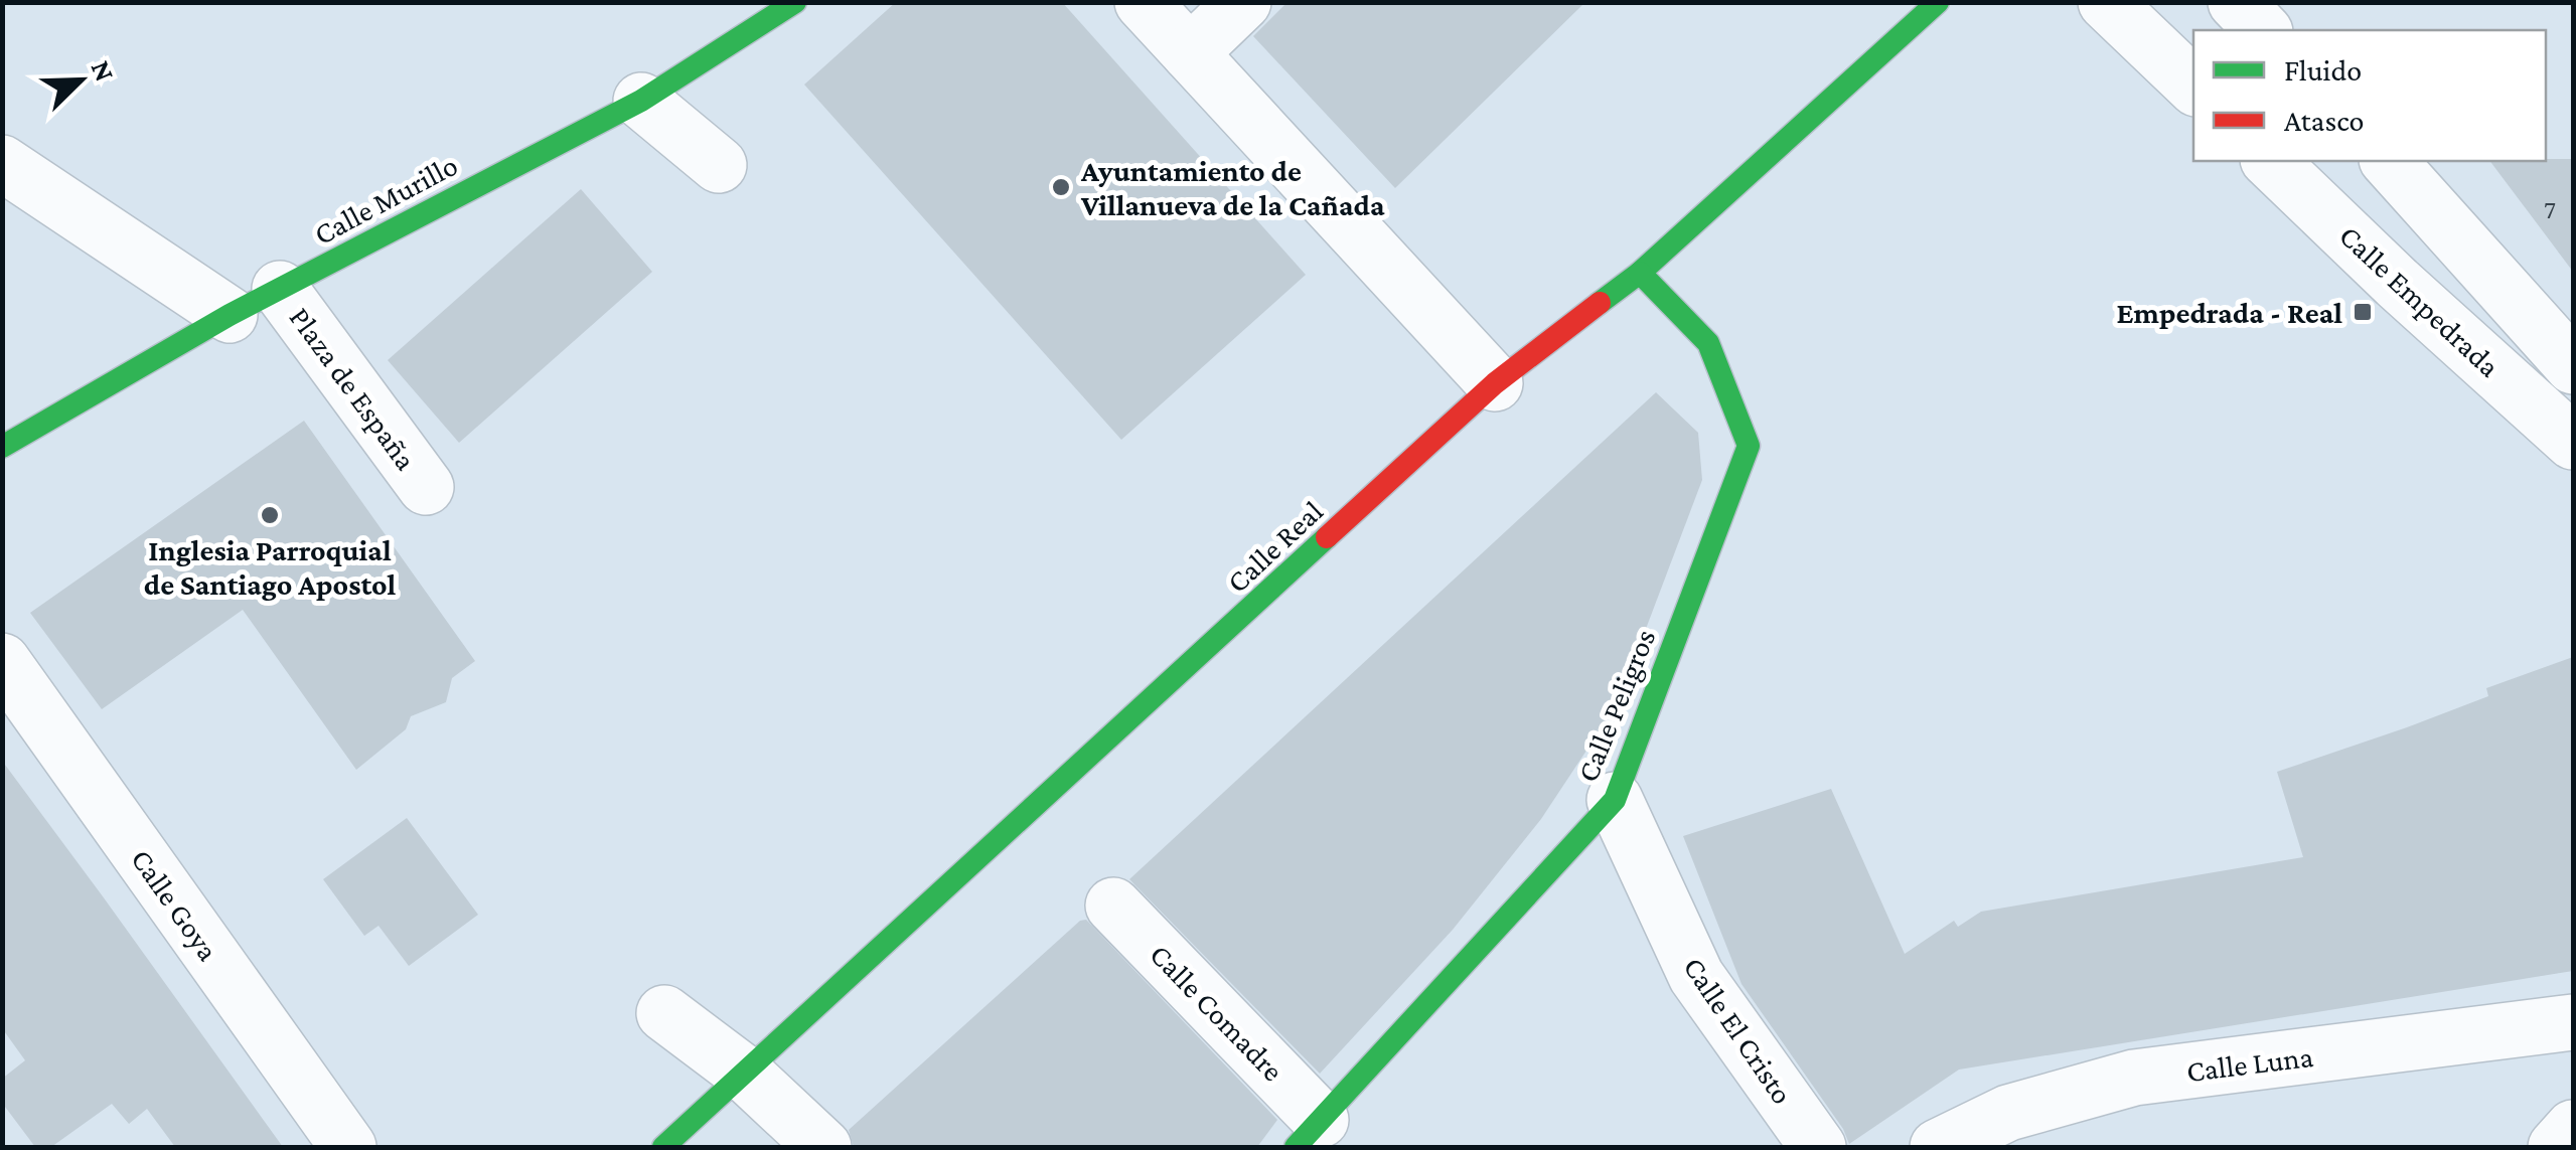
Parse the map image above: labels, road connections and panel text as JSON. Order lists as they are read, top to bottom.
{
  "streets": {
    "street": [
      "Calle Murillo",
      "Calle Empedrada",
      "Plaza de España",
      "Calle Real",
      "Calle Peligros",
      "Calle Goya",
      "Calle Comadre",
      "Calle El Cristo",
      "Calle Luna"
    ]
  },
  "crossings": [
    ["Calle Murillo", "Plaza de España"],
    ["Calle Real", "Calle Peligros"],
    ["Calle Peligros", "Calle Comadre"],
    ["Calle Peligros", "Calle El Cristo"]
  ],
  "places": {
    "other": ["Ayuntamiento de Villanueva de la Cañada", "Inglesia Parroquial de Santiago Apostol"],
    "transit": ["Empedrada - Real"]
  },
  "house_numbers": ["7"],
  "legend": ["Fluido", "Atasco"],
  "north": "top right"
}
